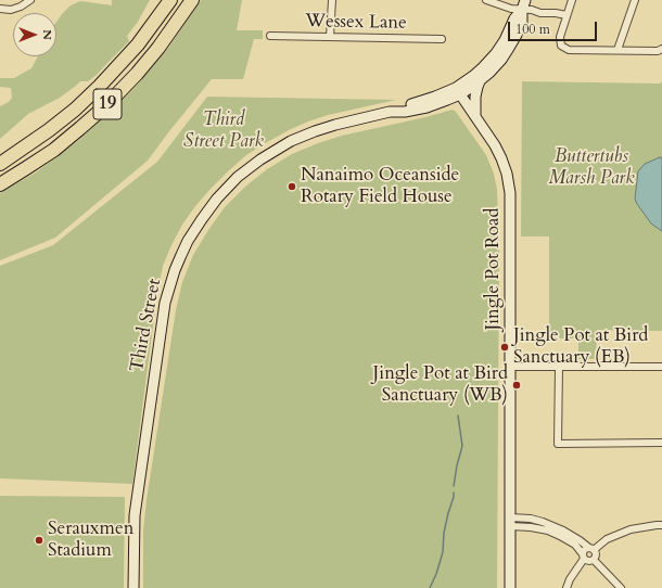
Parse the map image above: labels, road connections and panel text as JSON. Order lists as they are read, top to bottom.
{
  "streets": {
    "highway": ["19"],
    "main road": ["Jingle Pot Road", "Third Street"],
    "street": ["Wessex Lane"]
  },
  "crossings": [
    ["Jingle Pot Road", "Third Street"]
  ],
  "parks": ["Third Street Park", "Buttertubs Marsh Park"],
  "places": [
    "Nanaimo Oceanside Rotary Field House",
    "Jingle Pot at Bird Sanctuary (EB)",
    "Jingle Pot at Bird Sanctuary (WB)",
    "Serauxmen Stadium"
  ],
  "scale_bar": "100 m",
  "north": "right"
}
